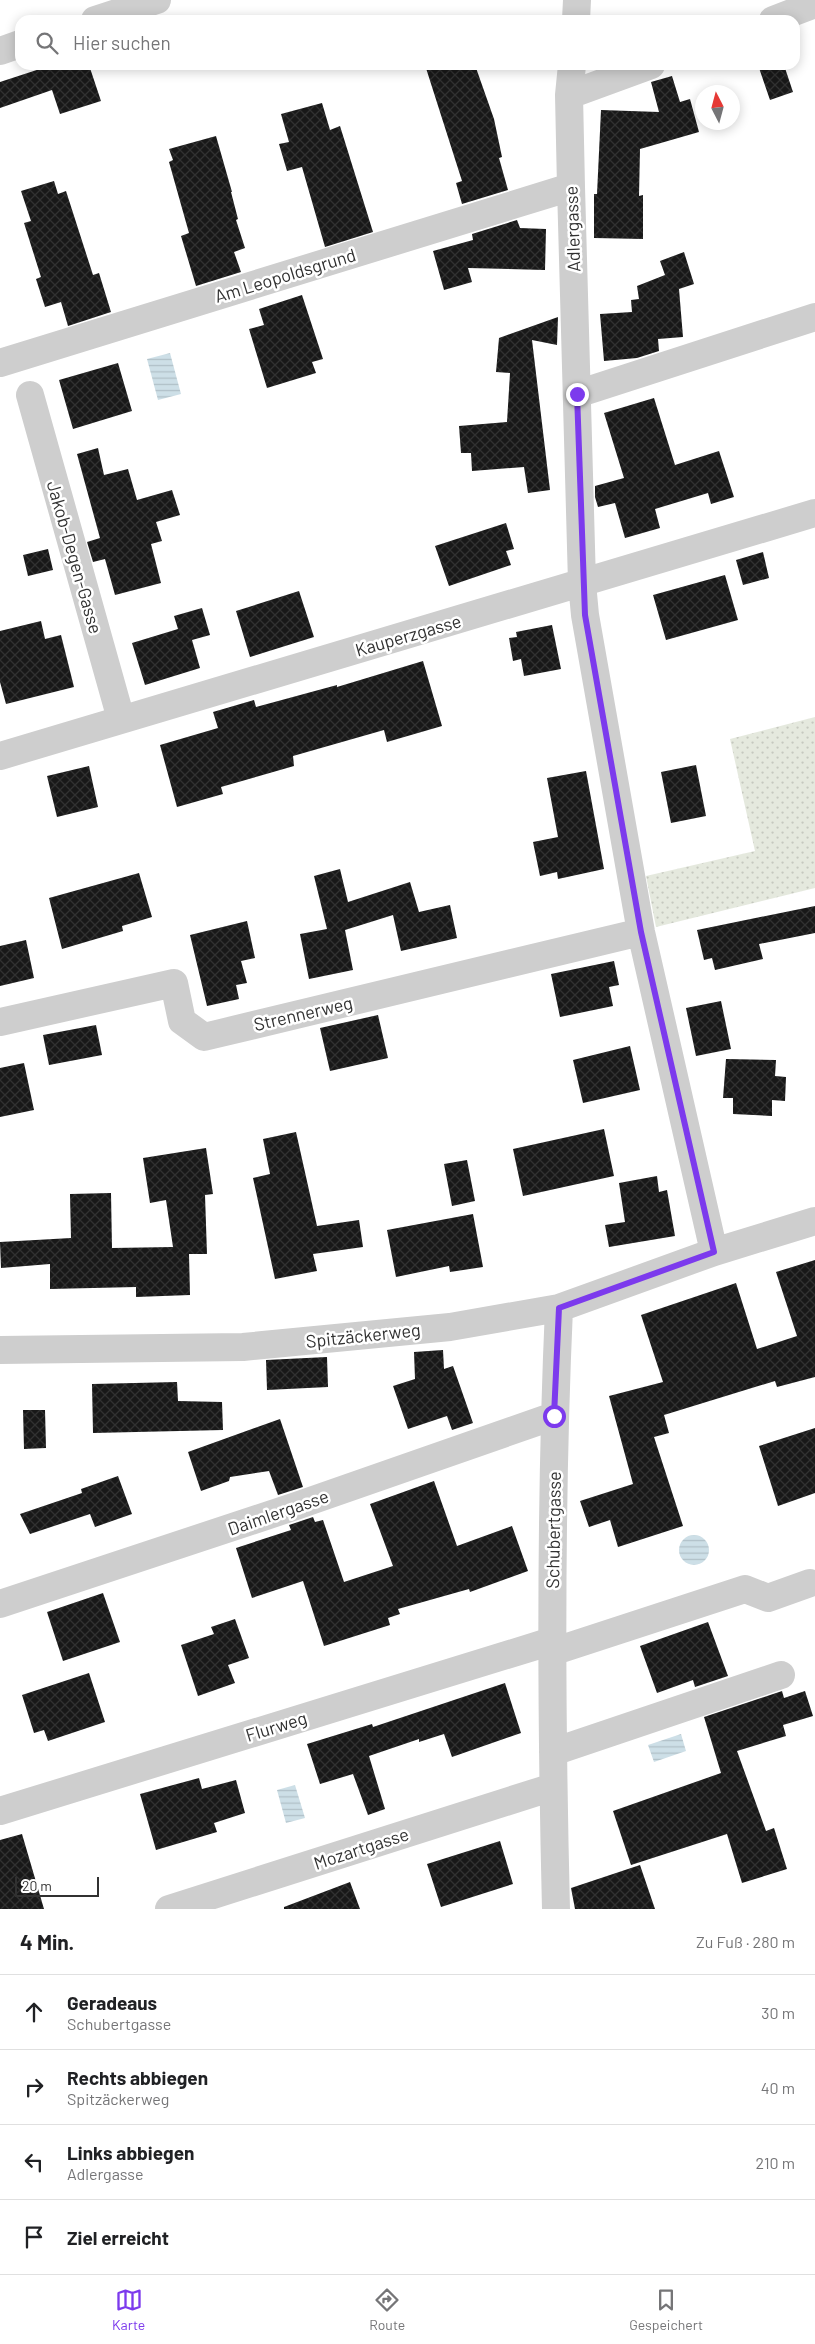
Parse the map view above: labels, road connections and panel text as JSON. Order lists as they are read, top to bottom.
{
  "streets": {
    "street": [
      "Adlergasse",
      "Am Leopoldsgrund",
      "Jakob-Degen-Gasse",
      "Kauperzgasse",
      "Strennerweg",
      "Spitzäckerweg",
      "Daimlergasse",
      "Schubertgasse",
      "Flurweg",
      "Mozartgasse"
    ]
  },
  "crossings": [
    ["Adlergasse", "Am Leopoldsgrund"],
    ["Adlergasse", "Kauperzgasse"],
    ["Adlergasse", "Strennerweg"],
    ["Adlergasse", "Spitzäckerweg"],
    ["Jakob-Degen-Gasse", "Kauperzgasse"],
    ["Spitzäckerweg", "Schubertgasse"],
    ["Daimlergasse", "Schubertgasse"],
    ["Schubertgasse", "Flurweg"],
    ["Schubertgasse", "Mozartgasse"]
  ],
  "scale_bar": "20 m",
  "north": "top",
  "page": {
    "search": "Hier suchen",
    "scale": "20 m",
    "heading": ["4 Min.", "Zu Fuß · 280 m"],
    "list": [
      ["Geradeaus", "Schubertgasse", "30 m"],
      ["Rechts abbiegen", "Spitzäckerweg", "40 m"],
      ["Links abbiegen", "Adlergasse", "210 m"],
      "Ziel erreicht"
    ],
    "nav": ["Karte", "Route", "Gespeichert"]
  }
}
